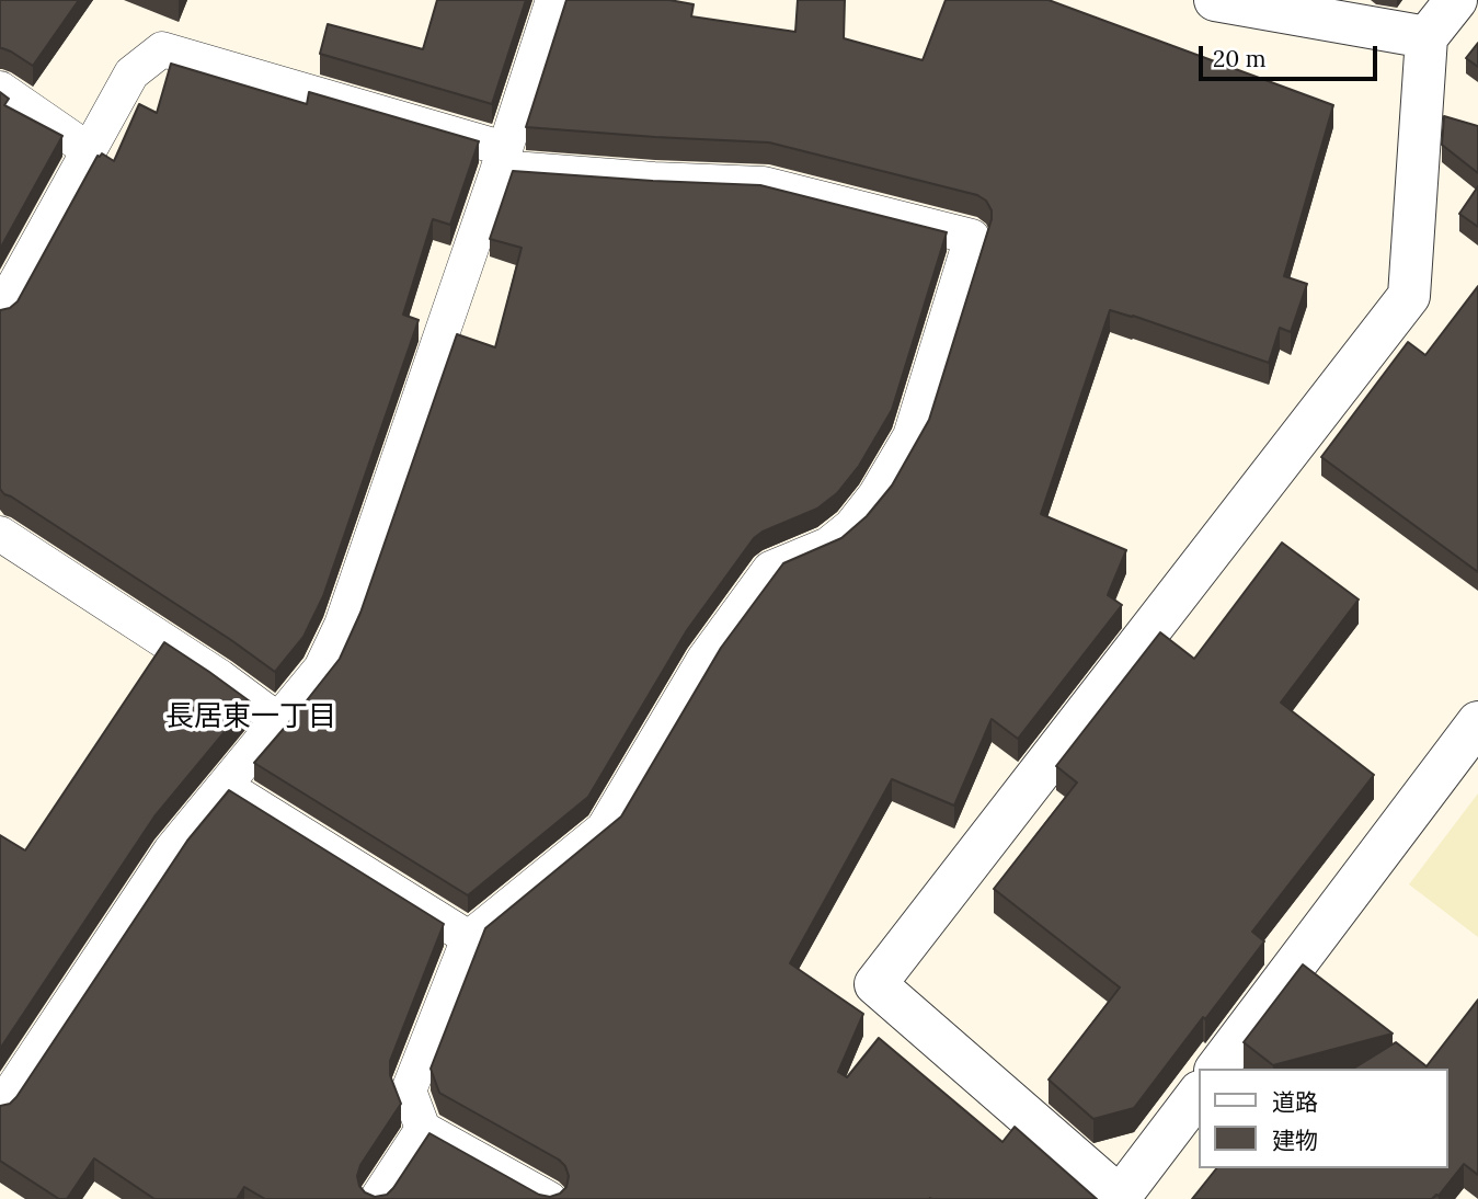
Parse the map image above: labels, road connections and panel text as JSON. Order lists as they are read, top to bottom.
{
  "districts": ["長居東一丁目"],
  "legend": ["道路", "建物"],
  "scale_bar": "20 m"
}
